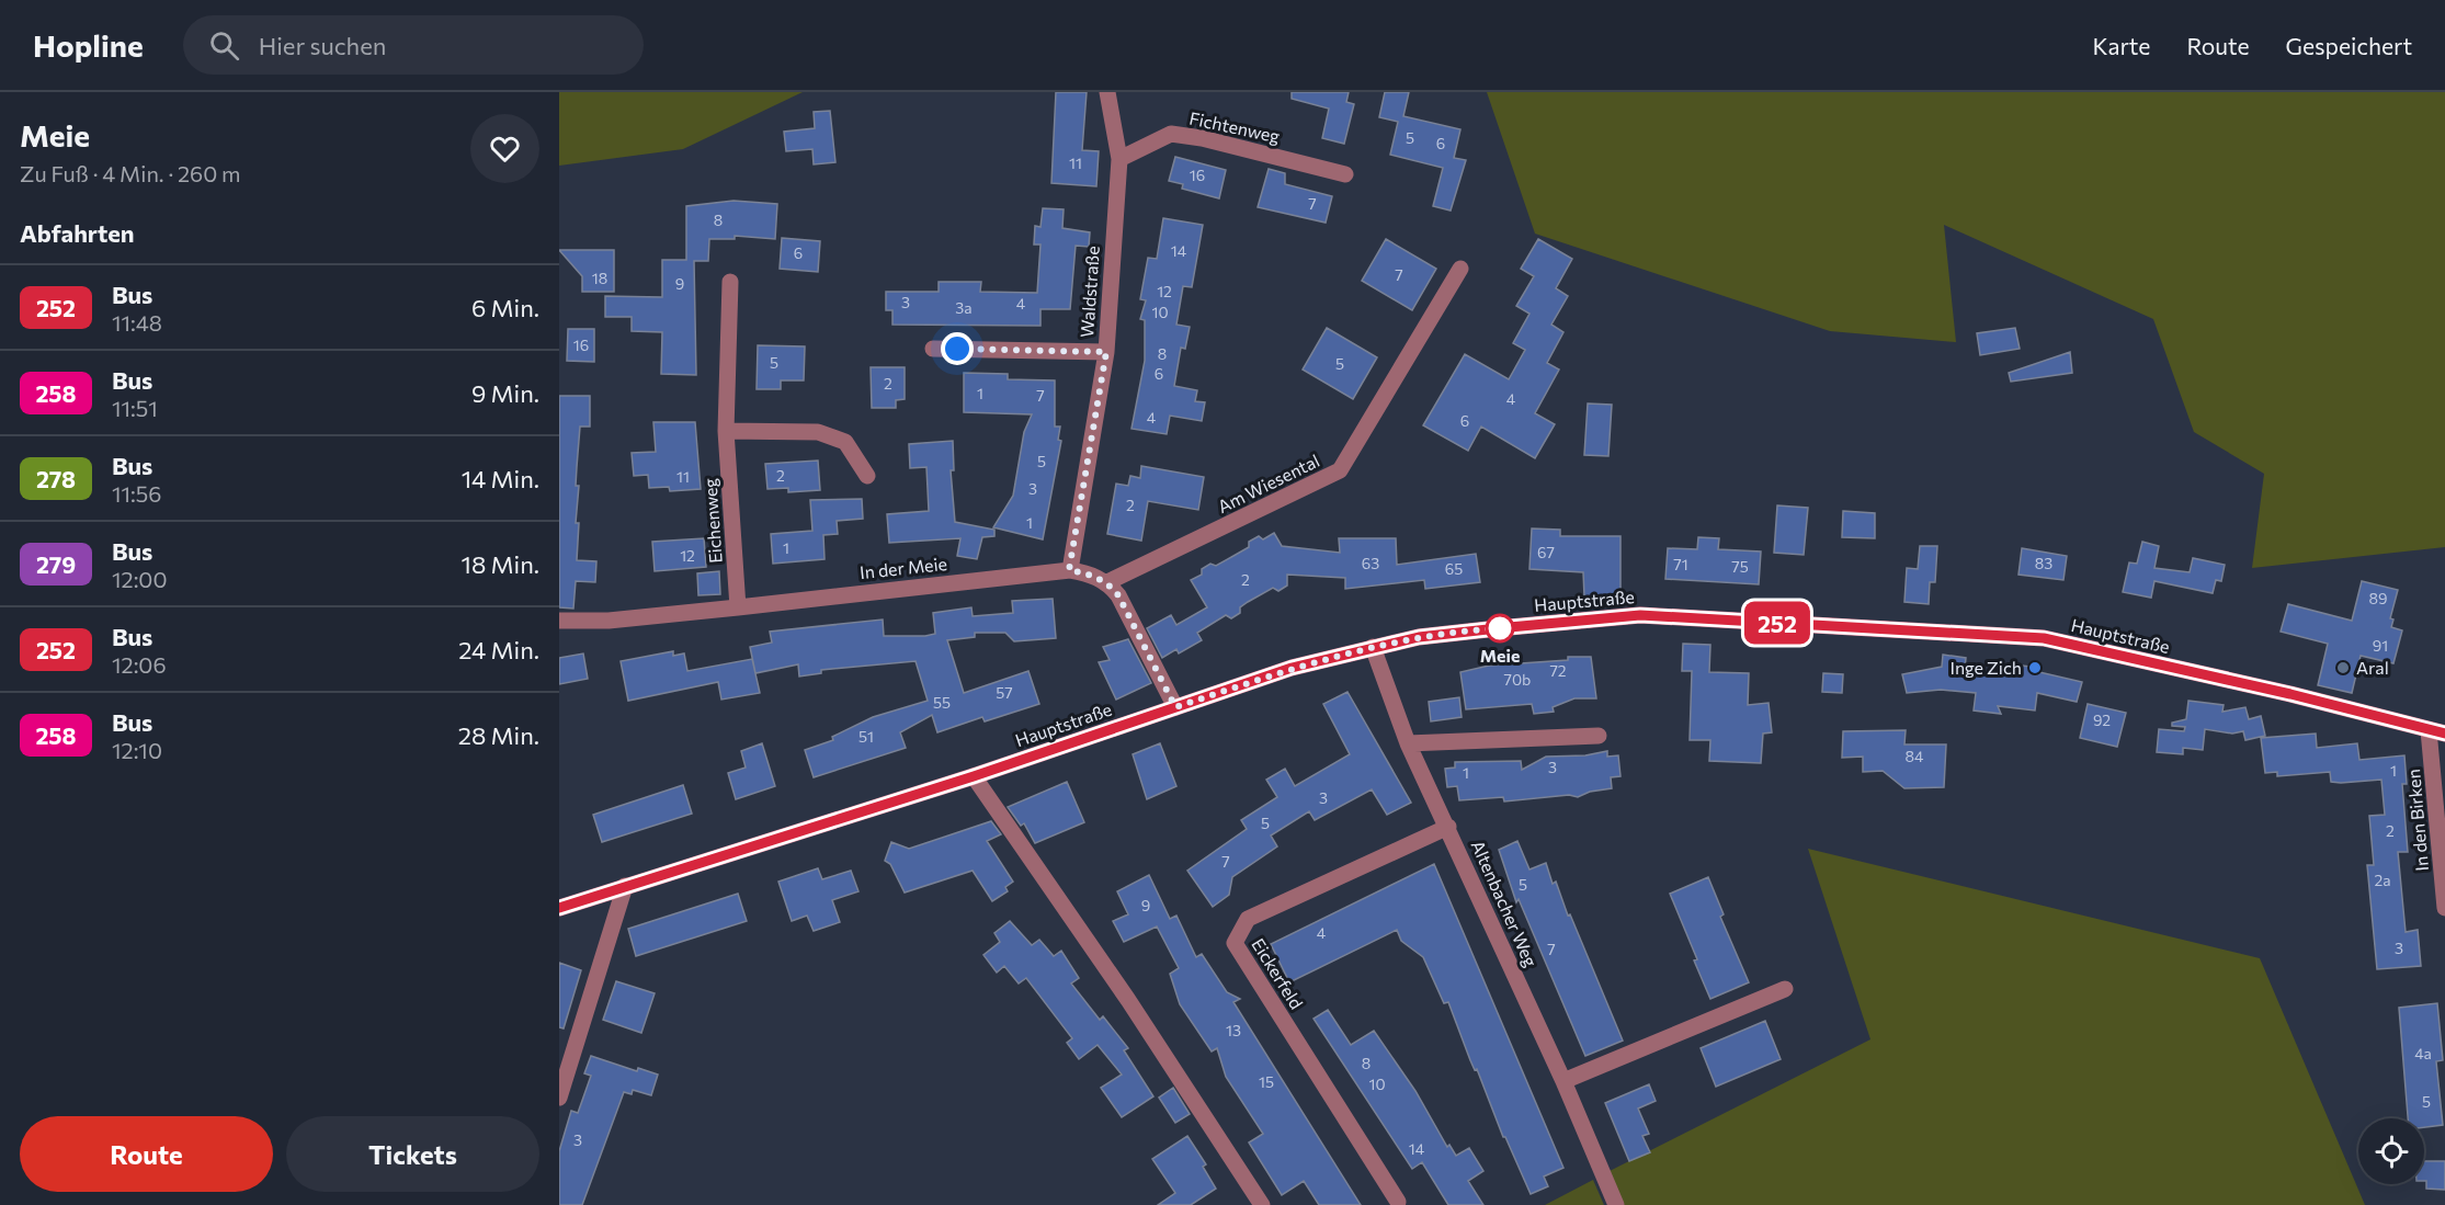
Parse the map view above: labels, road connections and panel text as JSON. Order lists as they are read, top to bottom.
{
  "streets": {
    "main road": ["Hauptstraße"],
    "street": [
      "Fichtenweg",
      "Waldstraße",
      "Am Wiesental",
      "Eichenweg",
      "In der Meie",
      "In den Birken",
      "Altenbacher Weg",
      "Eickerfeld"
    ]
  },
  "crossings": [
    ["Fichtenweg", "Waldstraße"],
    ["Waldstraße", "In der Meie"],
    ["Am Wiesental", "In der Meie"],
    ["Eichenweg", "In der Meie"],
    ["Hauptstraße", "In den Birken"],
    ["Hauptstraße", "Altenbacher Weg"],
    ["Altenbacher Weg", "Eickerfeld"]
  ],
  "places": ["Meie", "Inge Zich", "Aral"],
  "lines": ["bus line 252"],
  "house_numbers": [
    "5",
    "6",
    "11",
    "16",
    "7",
    "8",
    "14",
    "6",
    "7",
    "18",
    "9",
    "12",
    "3",
    "4",
    "3a",
    "10",
    "16",
    "8",
    "5",
    "5",
    "6",
    "2",
    "1",
    "7",
    "4",
    "4",
    "6",
    "5",
    "2",
    "11",
    "3",
    "2",
    "1",
    "1",
    "67",
    "12",
    "63",
    "83",
    "71",
    "75",
    "65",
    "2",
    "89",
    "91",
    "72",
    "70b",
    "57",
    "55",
    "92",
    "51",
    "84",
    "3",
    "1",
    "1",
    "3",
    "5",
    "2",
    "7",
    "2a",
    "5",
    "9",
    "4",
    "3",
    "7",
    "13",
    "4a",
    "8",
    "15",
    "10",
    "5",
    "3",
    "14"
  ],
  "page": {
    "header": "Hopline",
    "search": "Hier suchen",
    "nav": ["Karte", "Route", "Gespeichert"],
    "heading": [
      ["Meie", "Zu Fuß · 4 Min. · 260 m"],
      "Abfahrten"
    ],
    "on_map": "252",
    "list": [
      {
        "mark": "252",
        "name": "Bus",
        "note": "11:48",
        "value": "6 Min."
      },
      {
        "mark": "258",
        "name": "Bus",
        "note": "11:51",
        "value": "9 Min."
      },
      {
        "mark": "278",
        "name": "Bus",
        "note": "11:56",
        "value": "14 Min."
      },
      {
        "mark": "279",
        "name": "Bus",
        "note": "12:00",
        "value": "18 Min."
      },
      {
        "mark": "252",
        "name": "Bus",
        "note": "12:06",
        "value": "24 Min."
      },
      {
        "mark": "258",
        "name": "Bus",
        "note": "12:10",
        "value": "28 Min."
      }
    ],
    "buttons": ["Route", "Tickets"]
  }
}
